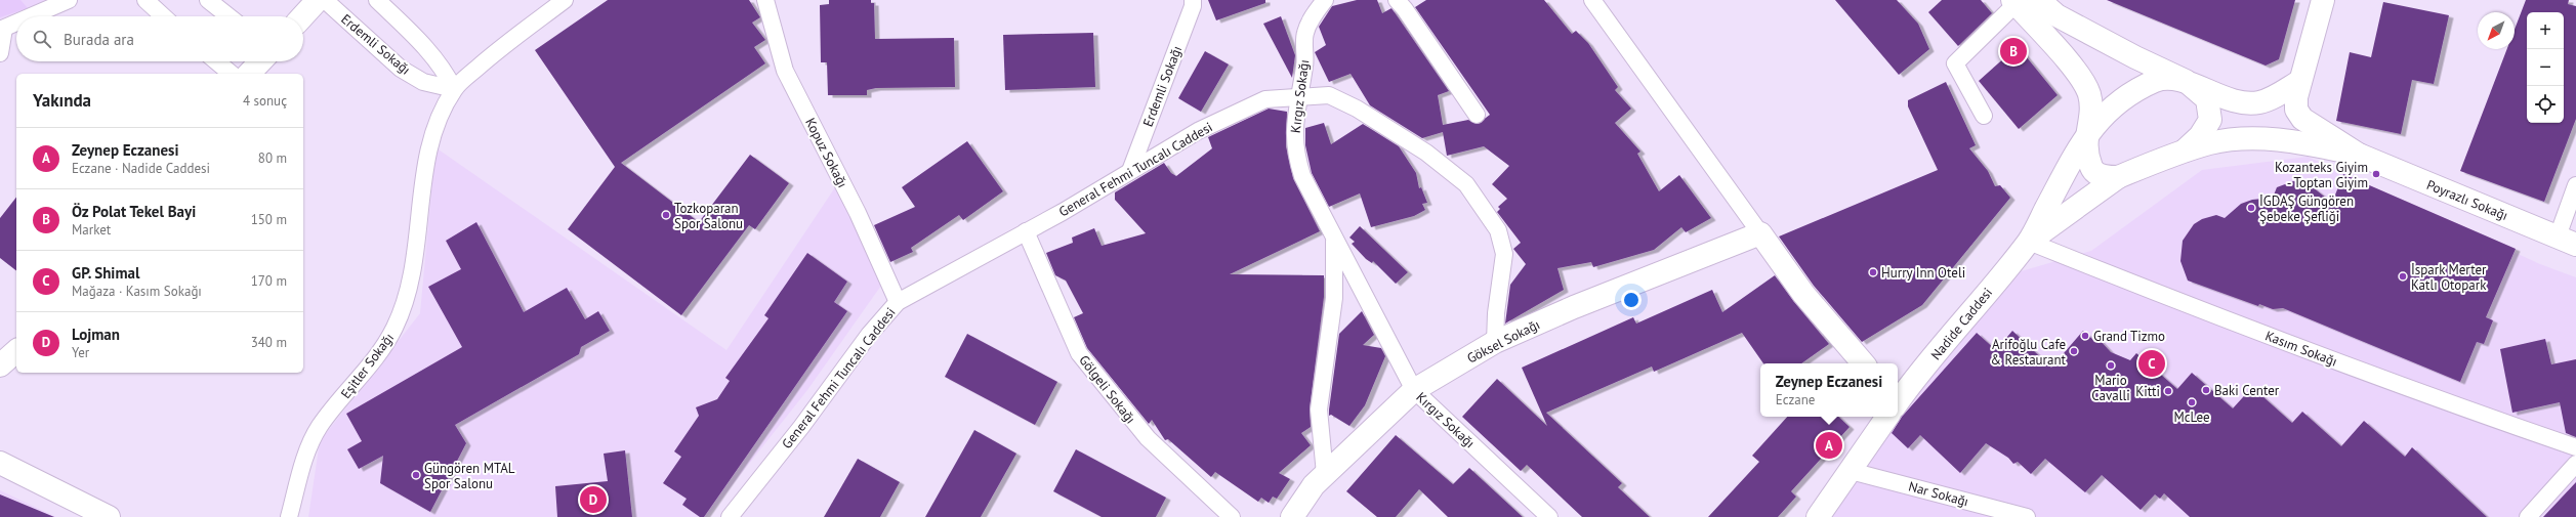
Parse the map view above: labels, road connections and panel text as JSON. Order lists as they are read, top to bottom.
{
  "streets": {
    "main road": ["Poyrazlı Sokağı", "Nadide Caddesi", "Göksel Sokağı"],
    "street": [
      "Erdemli Sokağı",
      "Kırgız Sokağı",
      "Kopuz Sokağı",
      "General Fehmi Tuncalı Caddesi",
      "Kasım Sokağı",
      "Eşitler Sokağı",
      "Gölgeli Sokağı",
      "Nar Sokağı"
    ]
  },
  "crossings": [
    ["Erdemli Sokağı", "General Fehmi Tuncalı Caddesi"],
    ["Erdemli Sokağı", "Eşitler Sokağı"],
    ["Kırgız Sokağı", "General Fehmi Tuncalı Caddesi"],
    ["Kırgız Sokağı", "Göksel Sokağı"],
    ["Kopuz Sokağı", "General Fehmi Tuncalı Caddesi"],
    ["General Fehmi Tuncalı Caddesi", "Göksel Sokağı"],
    ["General Fehmi Tuncalı Caddesi", "Gölgeli Sokağı"],
    ["Nadide Caddesi", "Kasım Sokağı"]
  ],
  "places": [
    "Kozanteks Giyim - Toptan Giyim",
    "İGDAŞ Güngören Şebeke Şefliği",
    "Tozkoparan Spor Salonu",
    "Hurry Inn Oteli",
    "İspark Merter Katlı Otopark",
    "Grand Tizmo",
    "Arifoğlu Cafe & Restaurant",
    "Mario Cavalli",
    "Baki Center",
    "Kitti",
    "McLee",
    "Güngören MTAL Spor Salonu"
  ],
  "north": "bottom left",
  "page": {
    "map_buttons": ["+", "−"],
    "search": "Burada ara",
    "pins": [
      "B",
      "C",
      "A",
      "D"
    ],
    "heading": ["Yakında", "4 sonuç"],
    "list": [
      {
        "mark": "A",
        "name": "Zeynep Eczanesi",
        "note": "Eczane · Nadide Caddesi",
        "value": "80 m"
      },
      {
        "mark": "B",
        "name": "Öz Polat Tekel Bayi",
        "note": "Market",
        "value": "150 m"
      },
      {
        "mark": "C",
        "name": "GP. Shimal",
        "note": "Mağaza · Kasım Sokağı",
        "value": "170 m"
      },
      {
        "mark": "D",
        "name": "Lojman",
        "note": "Yer",
        "value": "340 m"
      }
    ],
    "popup": ["Zeynep Eczanesi", "Eczane"]
  }
}
